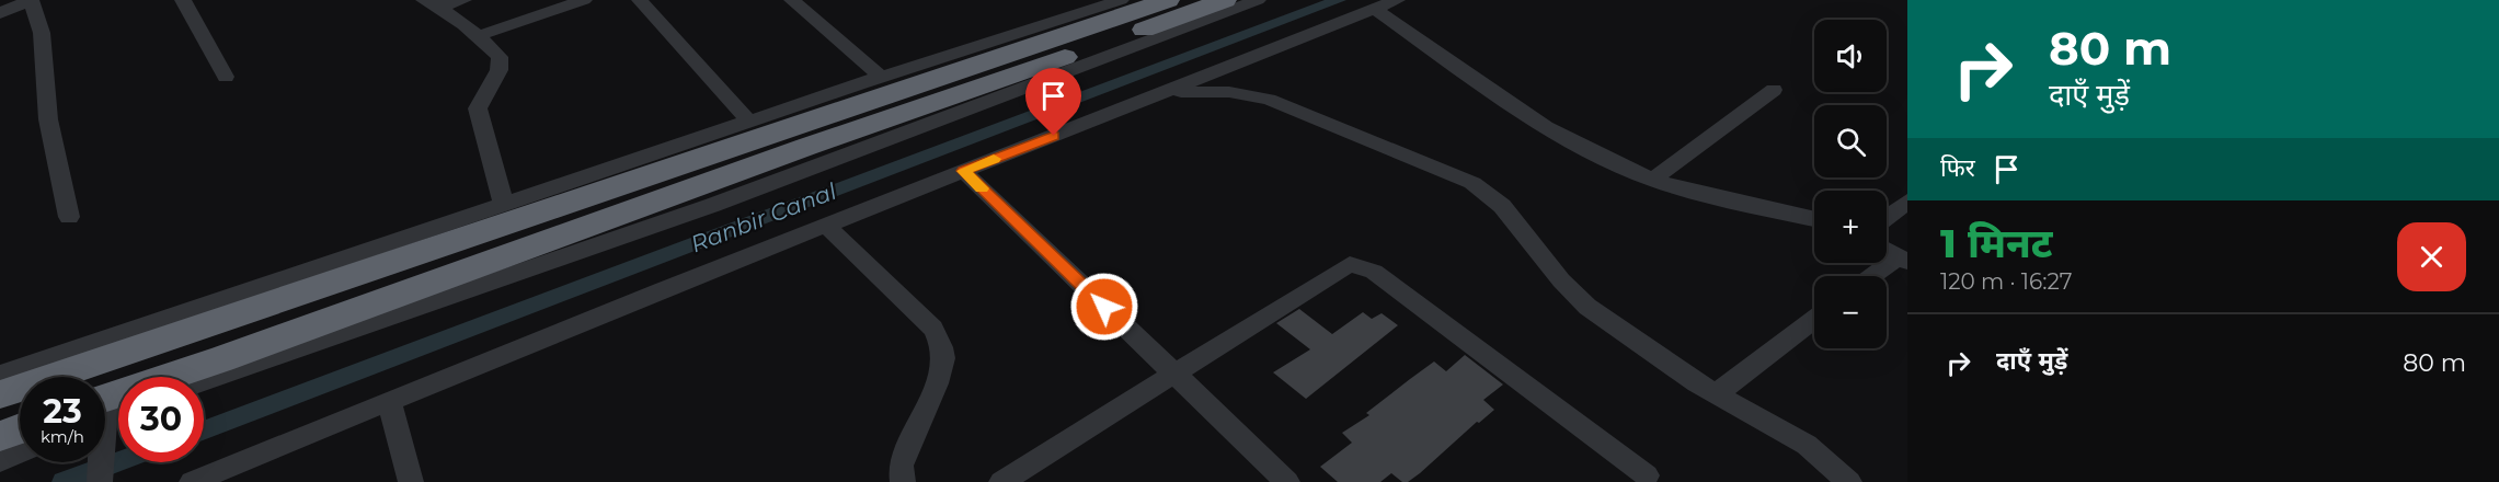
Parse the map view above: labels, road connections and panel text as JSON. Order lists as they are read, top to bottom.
{
  "water": ["Ranbir Canal"],
  "page": {
    "turn": ["80 m", "दाएँ मुड़ें"],
    "map_buttons": ["+", "−"],
    "then": "फिर",
    "heading": ["1 मिनट", "120 m · 16:27"],
    "list": [
      {
        "name": "दाएँ मुड़ें",
        "value": "80 m"
      }
    ],
    "speed": "23 km/h",
    "limit": "30"
  }
}
